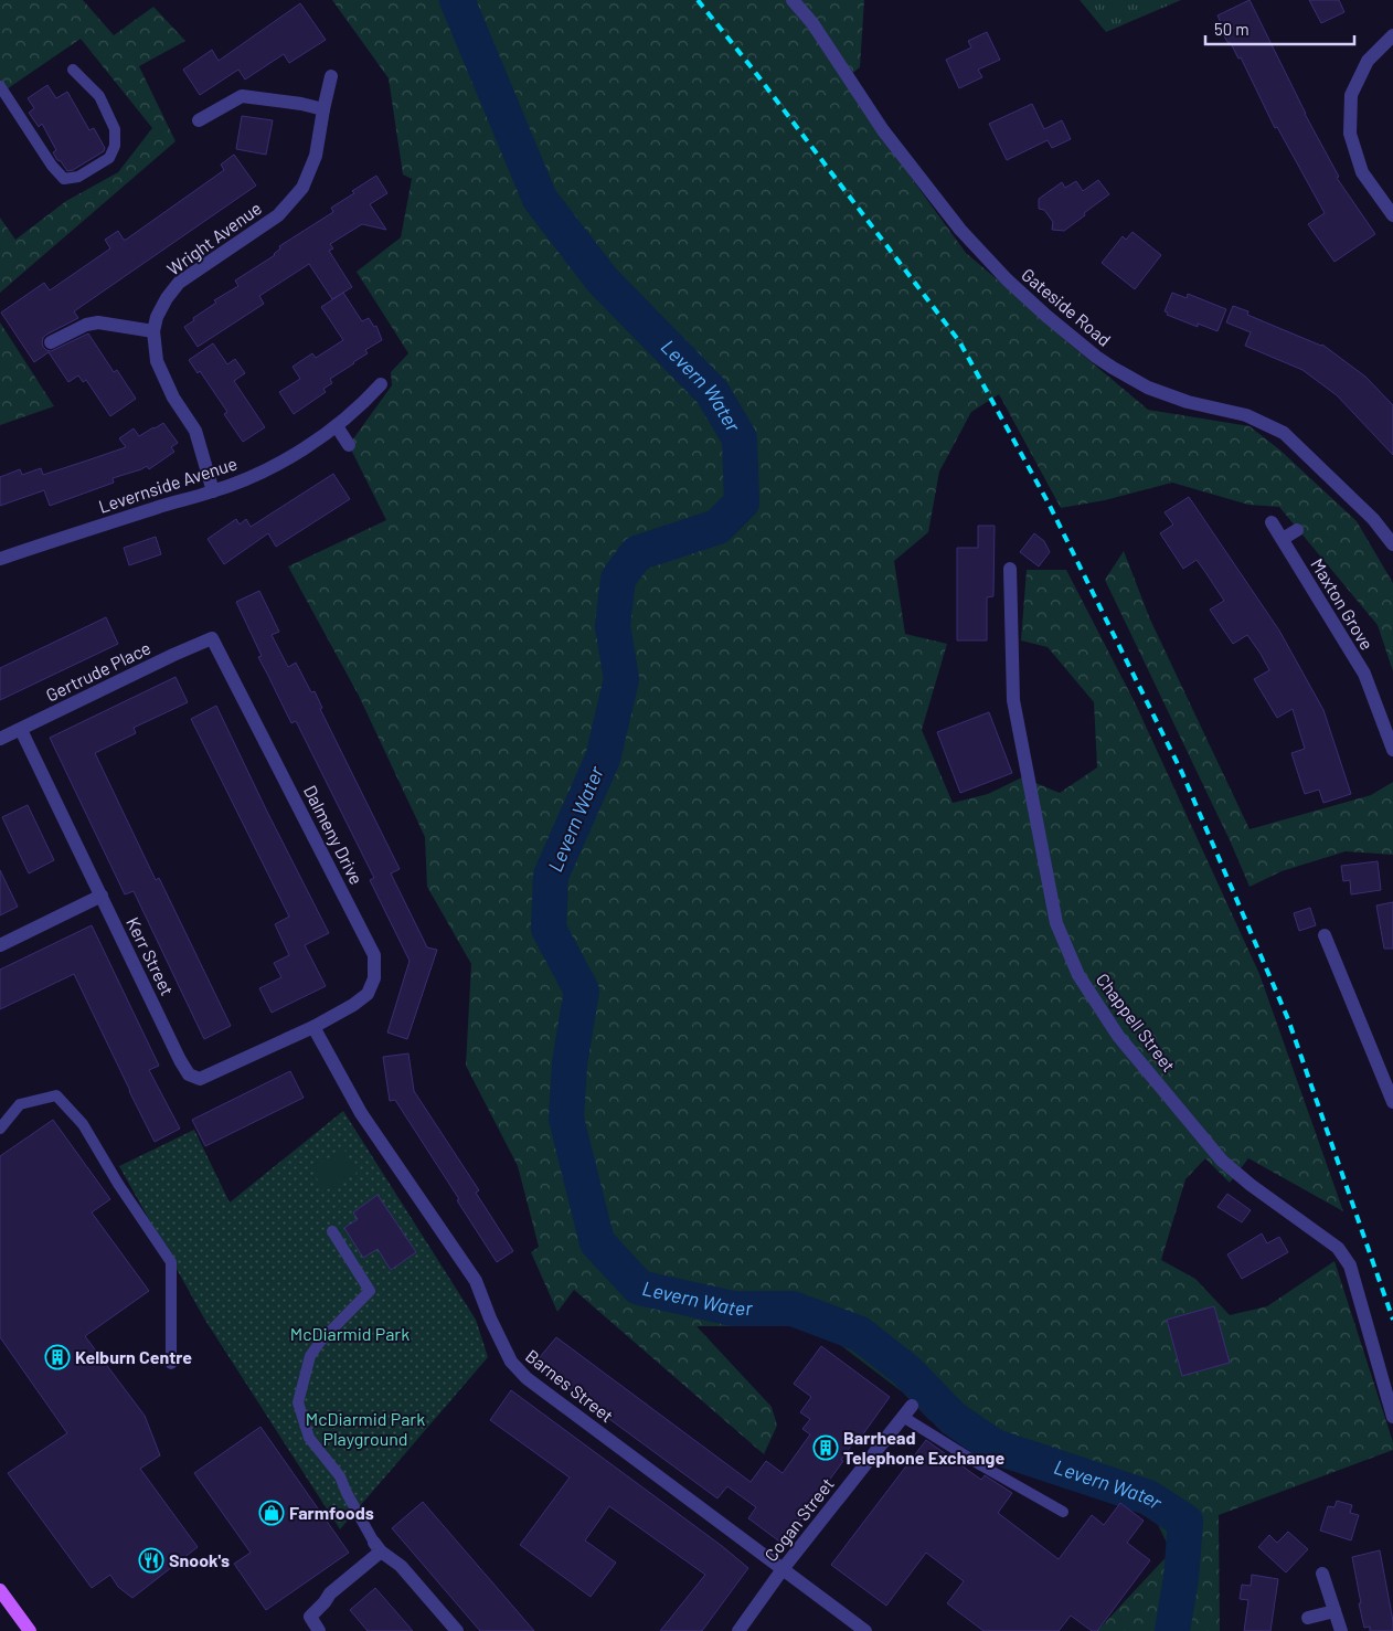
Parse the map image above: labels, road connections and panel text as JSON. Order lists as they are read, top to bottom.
{
  "streets": {
    "street": [
      "Wright Avenue",
      "Gateside Road",
      "Levernside Avenue",
      "Maxton Grove",
      "Gertrude Place",
      "Dalmeny Drive",
      "Kerr Street",
      "Chappell Street",
      "Barnes Street",
      "Cogan Street"
    ]
  },
  "crossings": [
    ["Wright Avenue", "Levernside Avenue"],
    ["Gertrude Place", "Dalmeny Drive"],
    ["Gertrude Place", "Kerr Street"],
    ["Dalmeny Drive", "Kerr Street"],
    ["Dalmeny Drive", "Barnes Street"],
    ["Kerr Street", "Barnes Street"],
    ["Barnes Street", "Cogan Street"]
  ],
  "water": ["Levern Water"],
  "parks": ["McDiarmid Park", "McDiarmid Park Playground"],
  "places": {
    "building": ["Kelburn Centre", "Barrhead Telephone Exchange"],
    "shop": ["Farmfoods"],
    "restaurant": ["Snook's"]
  },
  "scale_bar": "50 m"
}
